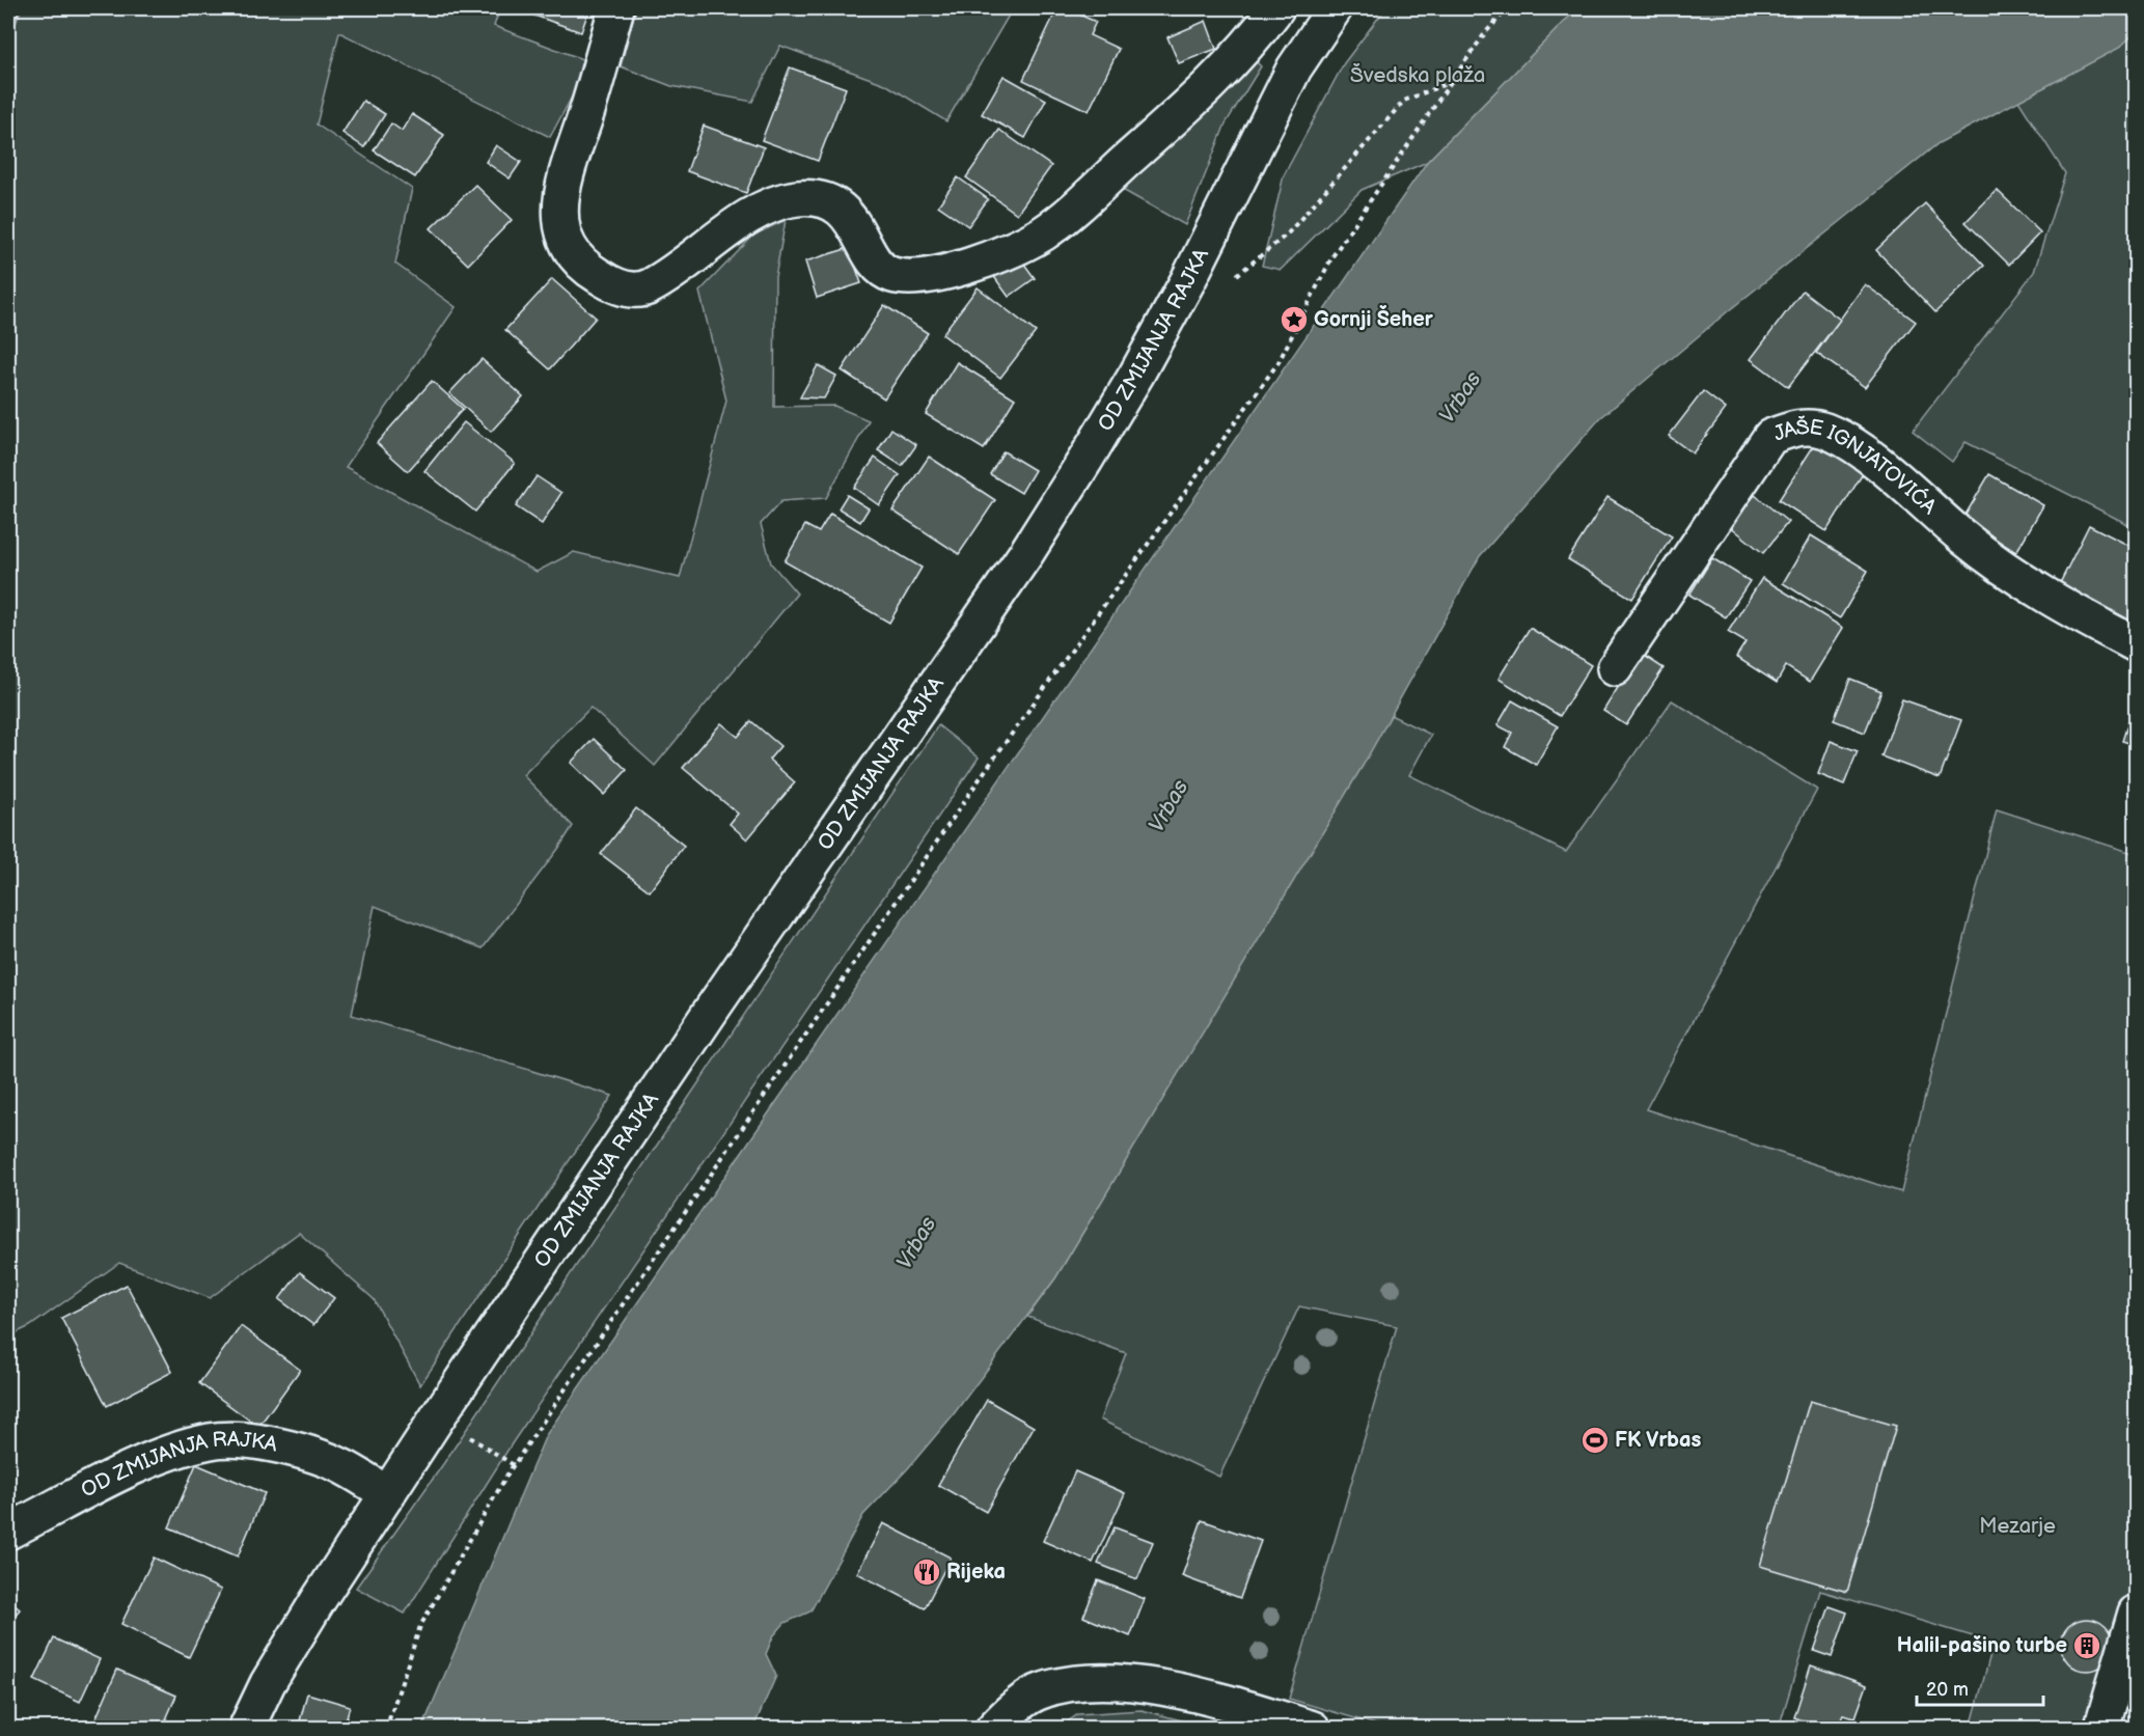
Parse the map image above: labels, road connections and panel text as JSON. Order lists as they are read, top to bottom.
{
  "streets": {
    "street": ["OD ZMIJANJA RAJKA", "JAŠE IGNJATOVIĆA"]
  },
  "water": ["Vrbas"],
  "parks": ["Švedska plaža", "Mezarje"],
  "places": {
    "place": ["Gornji Šeher"],
    "sports": ["FK Vrbas"],
    "restaurant": ["Rijeka"],
    "building": ["Halil-pašino turbe"]
  },
  "scale_bar": "20 m"
}
